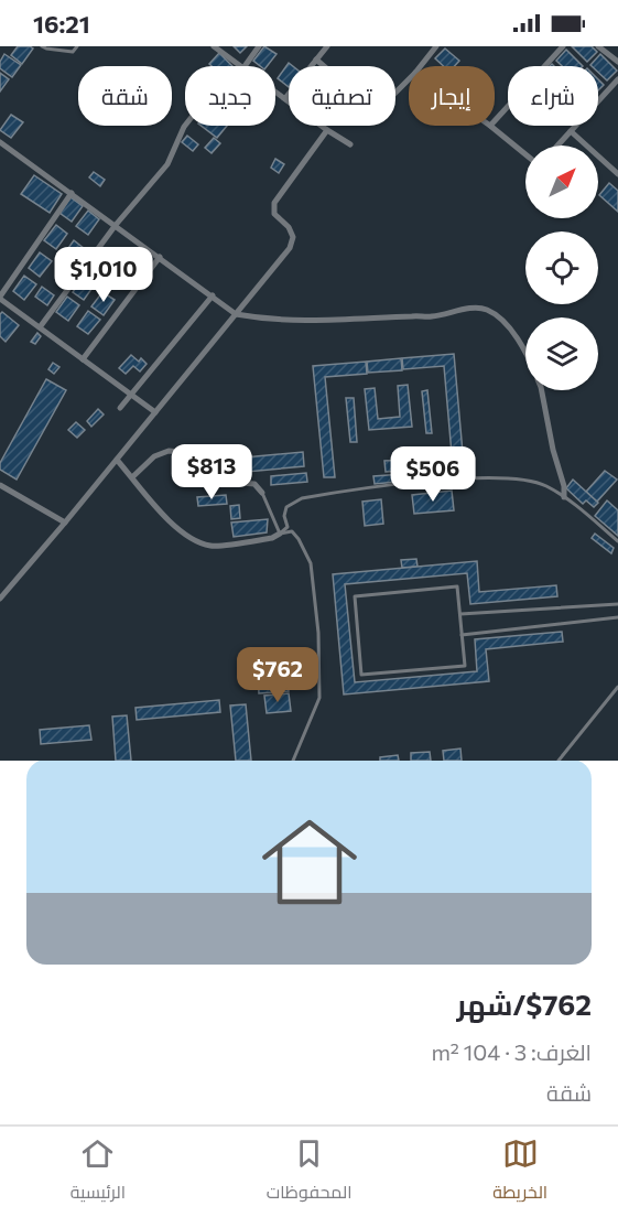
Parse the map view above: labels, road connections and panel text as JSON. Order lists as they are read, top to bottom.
{
  "north": "top right",
  "page": {
    "status": "16:21",
    "chip": [
      "شراء",
      "إيجار",
      "تصفية",
      "جديد",
      "شقة"
    ],
    "price": [
      "$1,010",
      "$813",
      "$506",
      "$762"
    ],
    "list": [
      {
        "name": "$762/شهر",
        "note": "الغرف: 3 · 104 m² · شقة"
      }
    ],
    "tabs": ["الخريطة", "المحفوظات", "الرئيسية"]
  }
}
